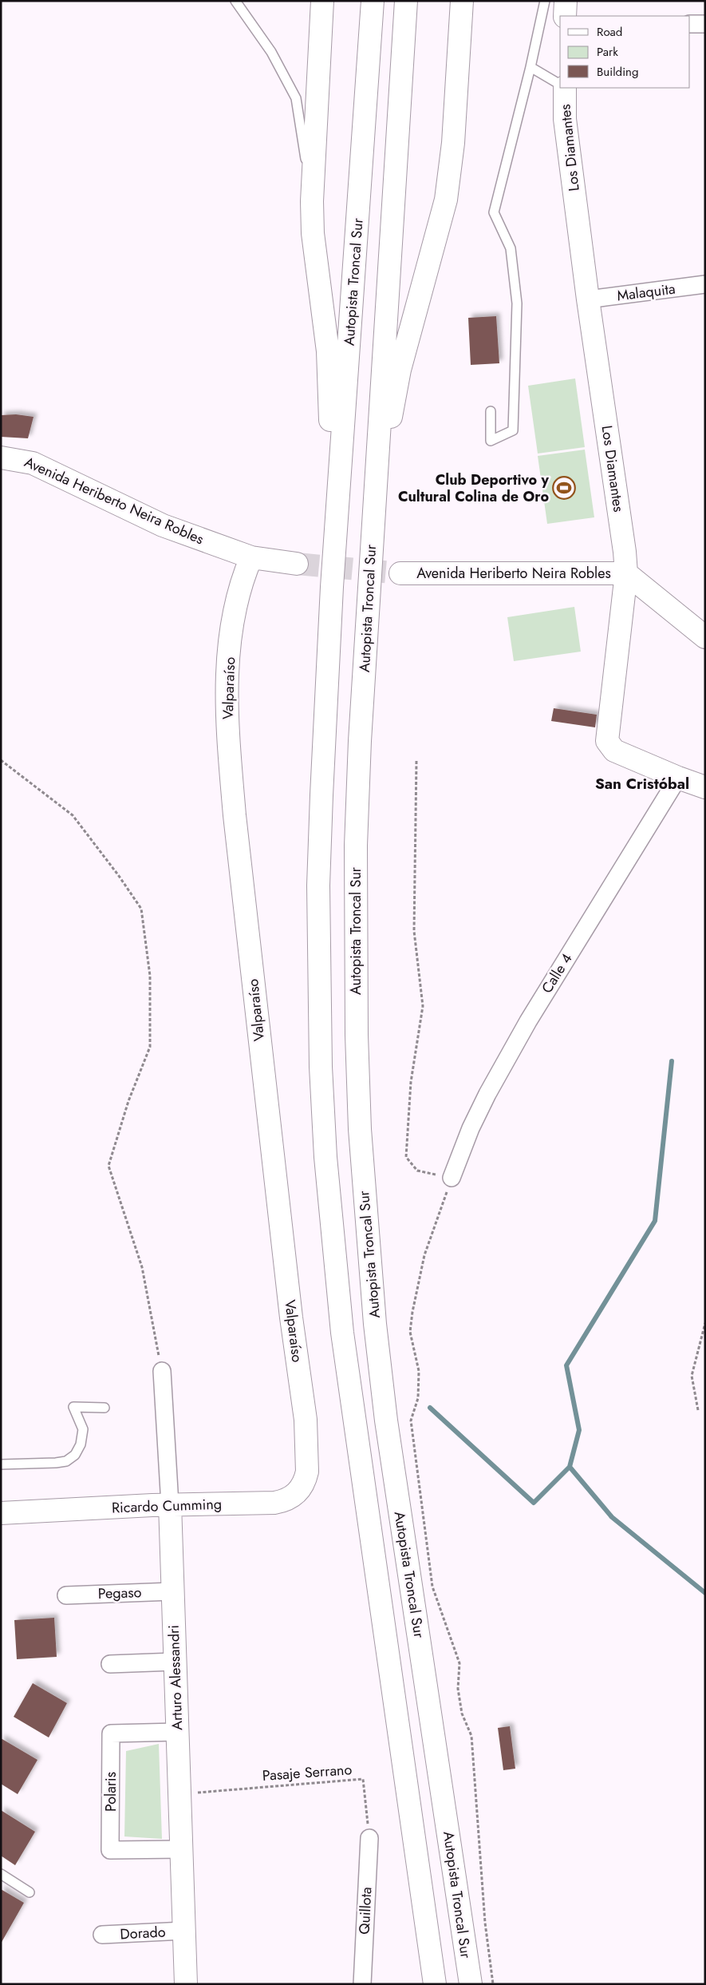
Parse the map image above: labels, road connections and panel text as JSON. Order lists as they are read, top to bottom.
{
  "streets": {
    "main road": [
      "Los Diamantes",
      "Autopista Troncal Sur",
      "Avenida Heriberto Neira Robles",
      "Valparaíso",
      "Ricardo Cumming",
      "Arturo Alessandri"
    ],
    "street": [
      "Malaquita",
      "Calle 4",
      "Pegaso",
      "Polaris",
      "Quillota",
      "Dorado"
    ],
    "path": ["Pasaje Serrano"]
  },
  "crossings": [
    ["Los Diamantes", "Malaquita"],
    ["Los Diamantes", "Avenida Heriberto Neira Robles"],
    ["Los Diamantes", "Calle 4"],
    ["Avenida Heriberto Neira Robles", "Valparaíso"],
    ["Valparaíso", "Ricardo Cumming"],
    ["Ricardo Cumming", "Arturo Alessandri"],
    ["Pegaso", "Arturo Alessandri"],
    ["Arturo Alessandri", "Polaris"],
    ["Arturo Alessandri", "Dorado"],
    ["Pasaje Serrano", "Quillota"]
  ],
  "districts": ["San Cristóbal"],
  "places": {
    "sports": ["Club Deportivo y Cultural Colina de Oro"]
  },
  "legend": ["Road", "Park", "Building"]
}
